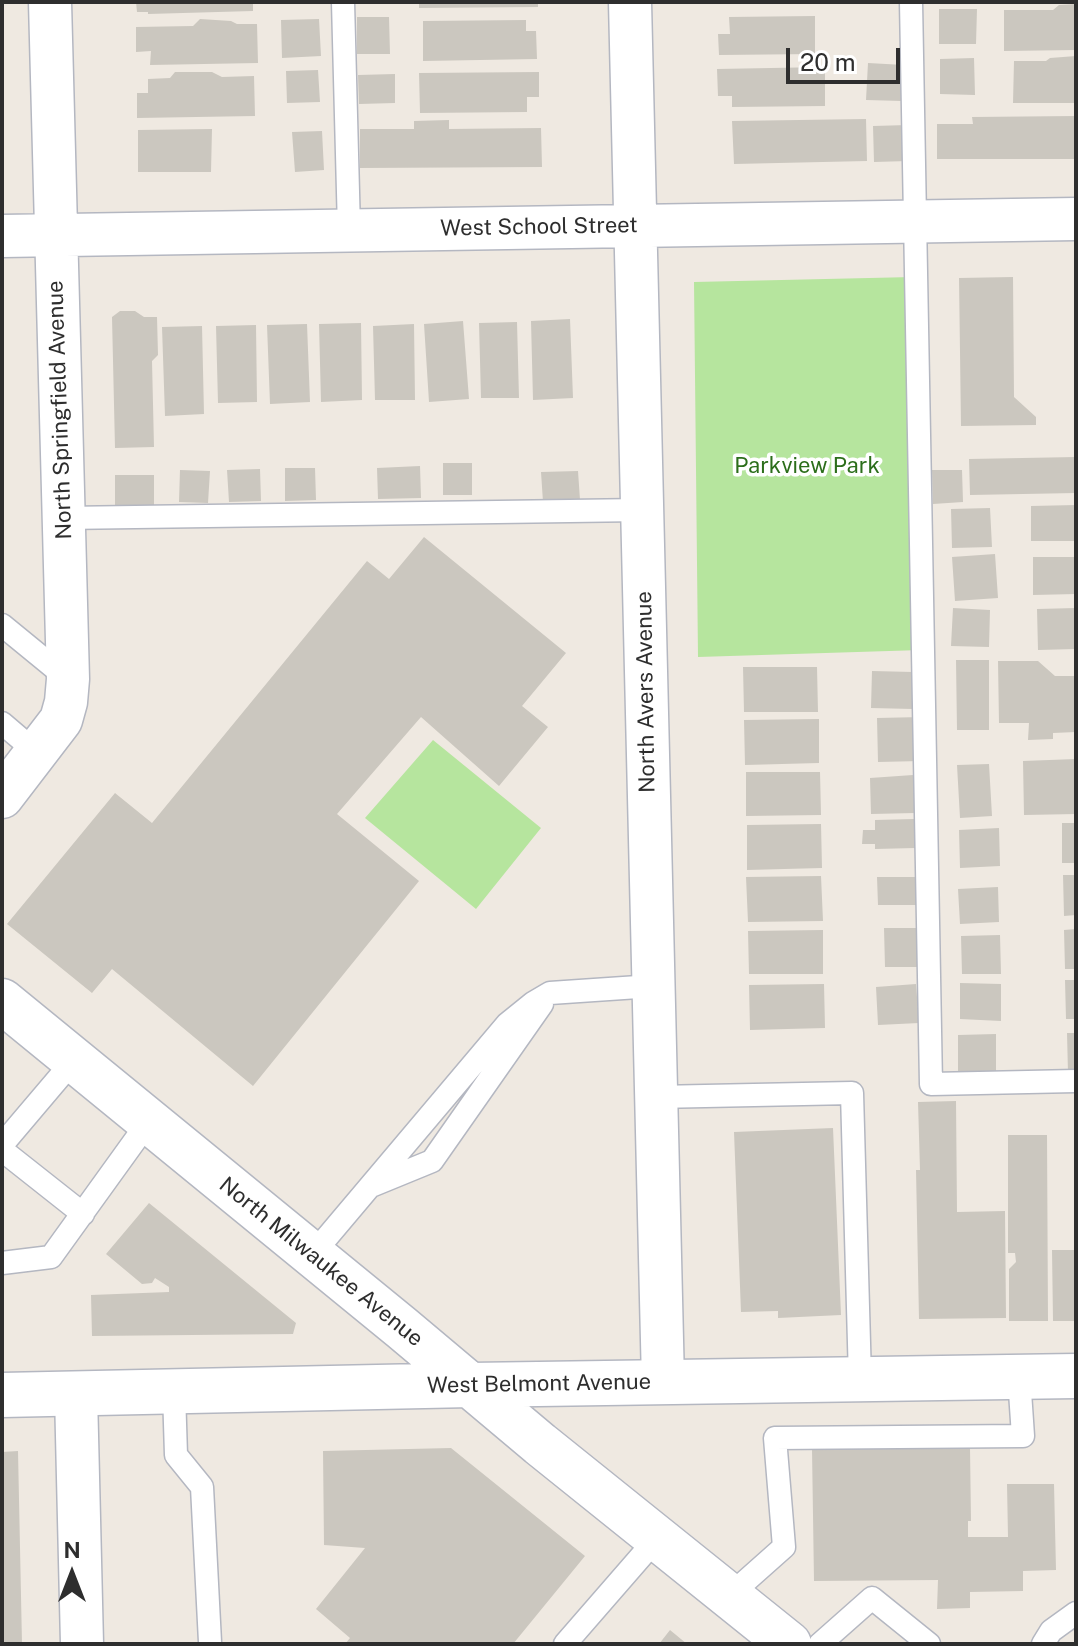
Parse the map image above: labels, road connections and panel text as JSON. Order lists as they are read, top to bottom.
{
  "streets": {
    "main road": ["North Milwaukee Avenue", "West Belmont Avenue"],
    "street": ["West School Street", "North Springfield Avenue", "North Avers Avenue"]
  },
  "crossings": [
    ["West School Street", "North Springfield Avenue"],
    ["West School Street", "North Avers Avenue"],
    ["North Avers Avenue", "West Belmont Avenue"],
    ["North Milwaukee Avenue", "West Belmont Avenue"]
  ],
  "parks": ["Parkview Park"],
  "scale_bar": "20 m",
  "north": "top"
}
